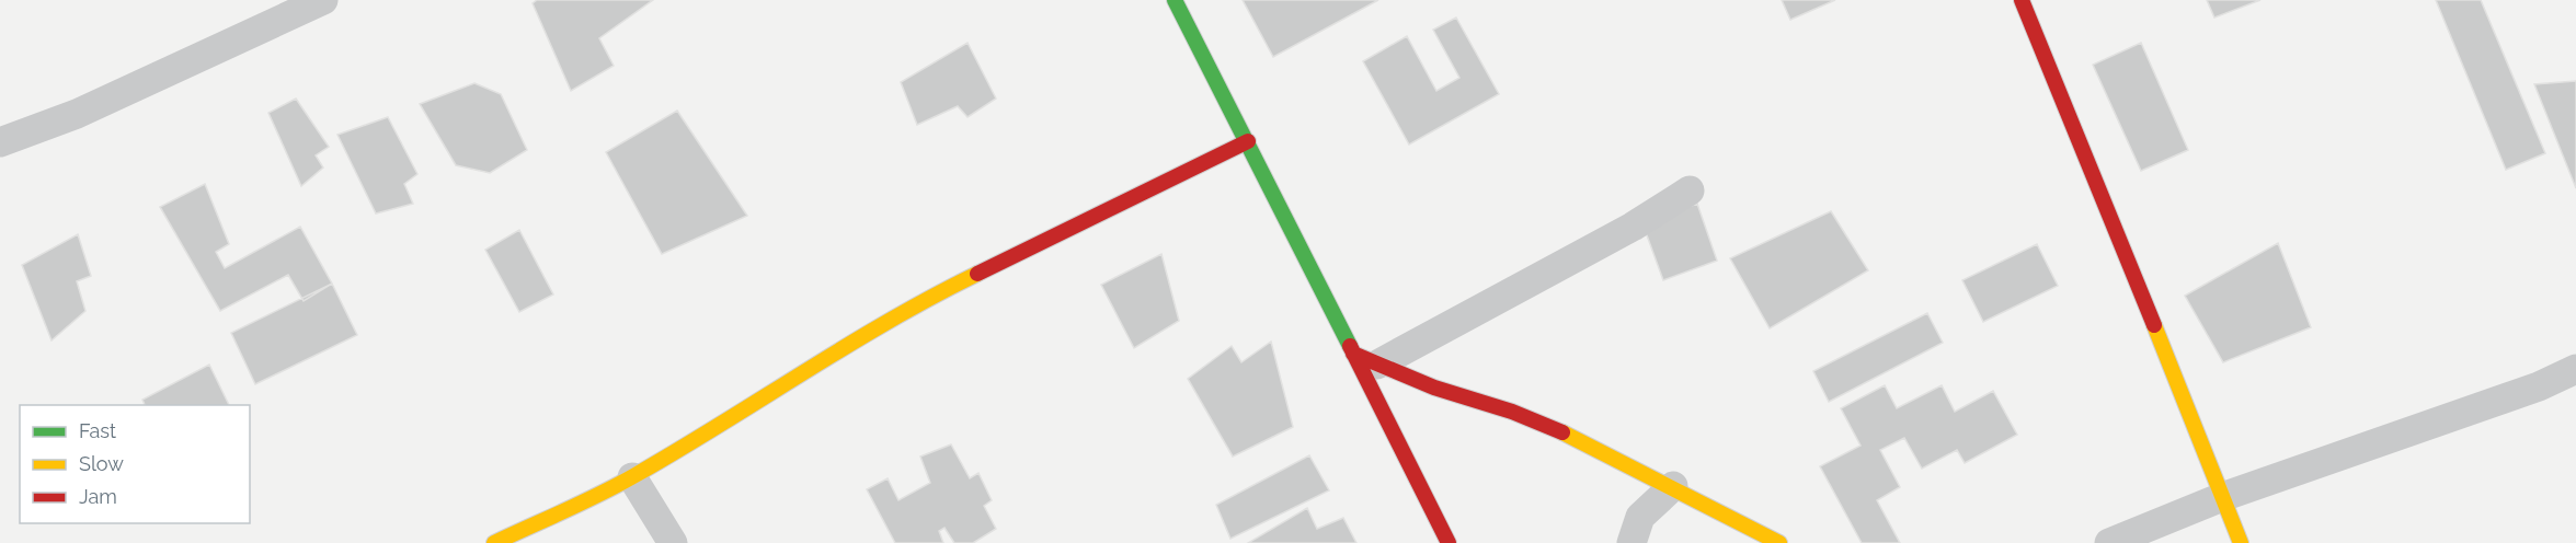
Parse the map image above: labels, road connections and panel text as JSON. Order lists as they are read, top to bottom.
{
  "legend": ["Fast", "Slow", "Jam"]
}
